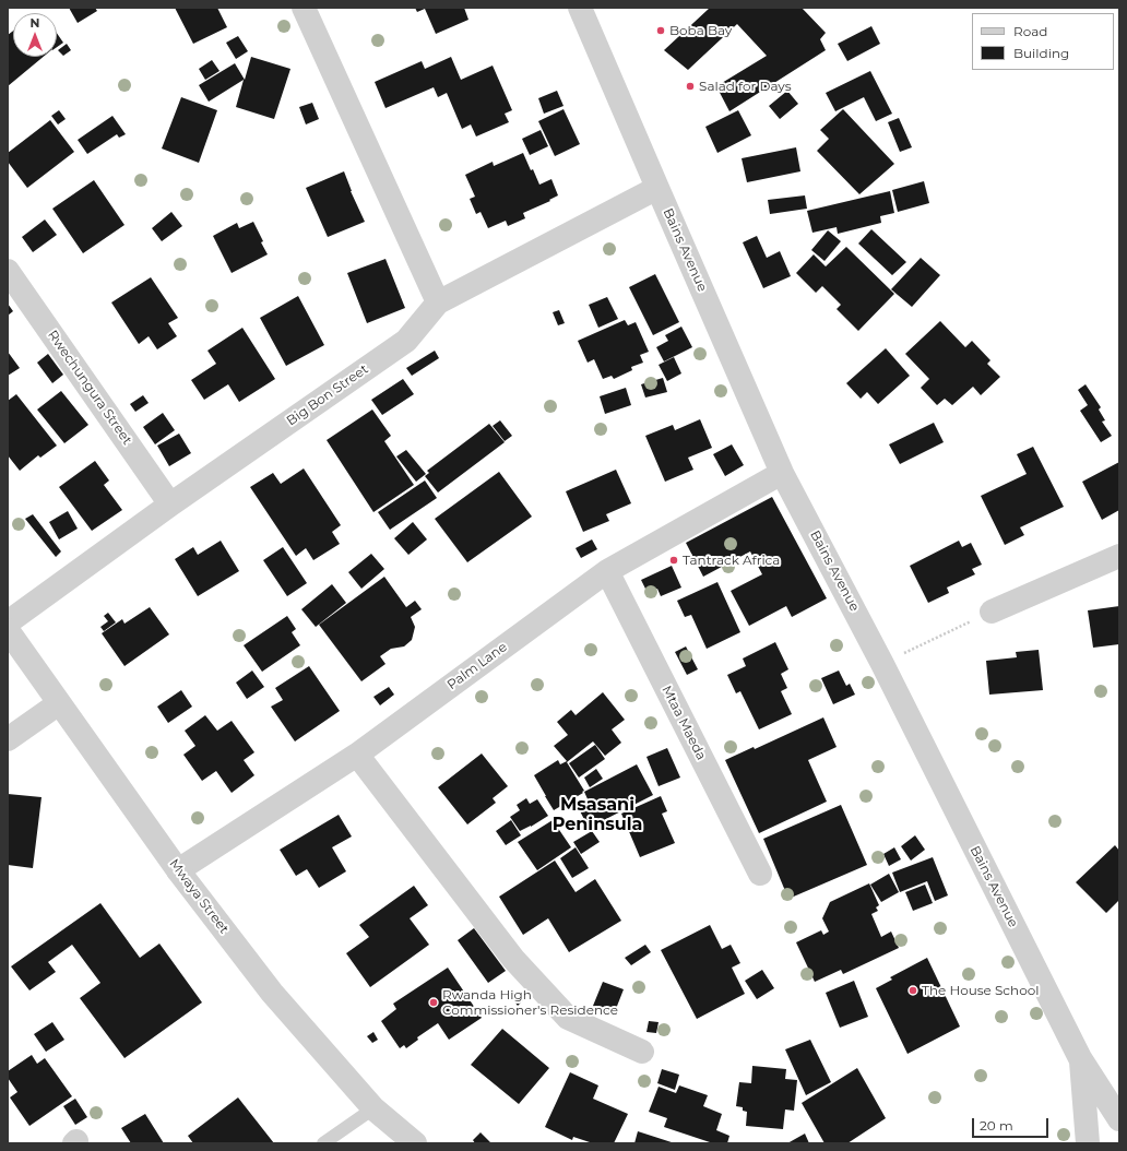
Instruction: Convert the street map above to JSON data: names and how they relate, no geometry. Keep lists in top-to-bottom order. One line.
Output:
{"streets":{"street":["Bains Avenue","Rwechungura Street","Big Bon Street","Palm Lane","Mtaa Maeda","Mwaya Street"]},"crossings":[["Bains Avenue","Big Bon Street"],["Bains Avenue","Palm Lane"],["Rwechungura Street","Big Bon Street"],["Palm Lane","Mtaa Maeda"],["Palm Lane","Mwaya Street"]],"districts":["Msasani Peninsula"],"places":["Boba Bay","Salad for Days","Tantrack Africa","The House School","Rwanda High Commissioner's Residence"],"legend":["Road","Building"],"scale_bar":"20 m","north":"top"}
